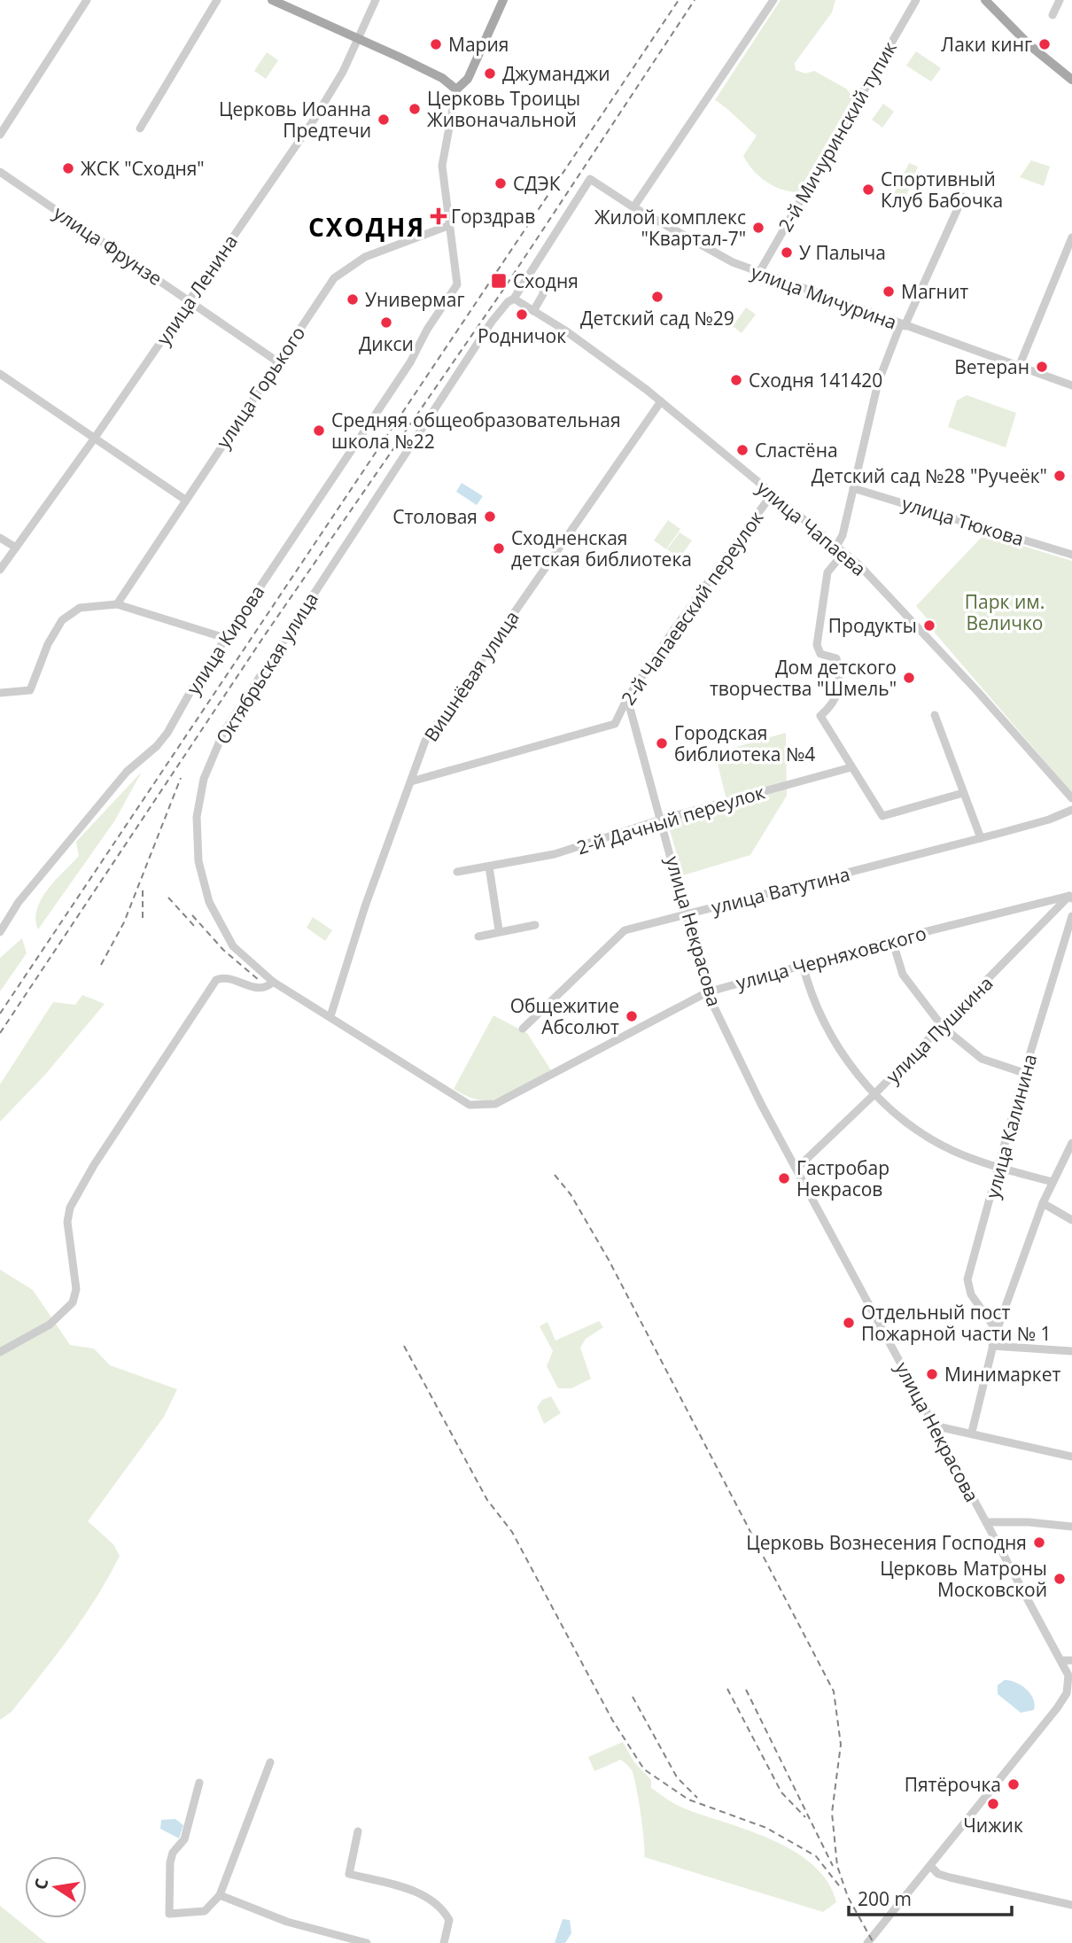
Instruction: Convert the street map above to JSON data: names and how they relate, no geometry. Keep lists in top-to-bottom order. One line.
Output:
{"streets":{"street":["2-й Мичуринский тупик","улица Фрунзе","улица Ленина","улица Мичурина","улица Горького","улица Тюкова","улица Чапаева","2-й Чапаевский переулок","улица Кирова","Октябрьская улица","Вишнёвая улица","2-й Дачный переулок","улица Ватутина","улица Некрасова","улица Черняховского","улица Пушкина","улица Калинина"]},"crossings":[["2-й Мичуринский тупик","улица Мичурина"],["улица Фрунзе","улица Ленина"],["улица Фрунзе","улица Горького"],["улица Мичурина","Октябрьская улица"],["улица Горького","улица Кирова"],["улица Чапаева","2-й Чапаевский переулок"],["улица Чапаева","Октябрьская улица"],["улица Чапаева","Вишнёвая улица"],["2-й Чапаевский переулок","Вишнёвая улица"],["2-й Чапаевский переулок","улица Некрасова"],["Октябрьская улица","Вишнёвая улица"],["Октябрьская улица","улица Черняховского"],["2-й Дачный переулок","улица Некрасова"],["улица Ватутина","улица Некрасова"],["улица Некрасова","улица Черняховского"],["улица Некрасова","улица Пушкина"],["улица Черняховского","улица Пушкина"]],"districts":["СХОДНЯ"],"parks":["Парк им. Величко"],"places":{"other":["Мария","Лаки кинг","Джуманджи","Церковь Троицы Живоначальной","Церковь Иоанна Предтечи","ЖСК \"Сходня\"","СДЭК","Спортивный Клуб Бабочка","Жилой комплекс \"Квартал-7\"","У Палыча","Магнит","Детский сад №29","Универмаг","Родничок","Дикси","Ветеран","Сходня 141420","Средняя общеобразовательная школа №22","Сластёна","Детский сад №28 \"Ручеёк\"","Столовая","Сходненская детская библиотека","Продукты","Дом детского творчества \"Шмель\"","Городская библиотека №4","Общежитие Абсолют","Гастробар Некрасов","Отдельный пост Пожарной части № 1","Минимаркет","Церковь Вознесения Господня","Церковь Матроны Московской","Пятёрочка","Чижик"],"health":["Горздрав"],"transit":["Сходня"]},"scale_bar":"200 m","north":"left"}
